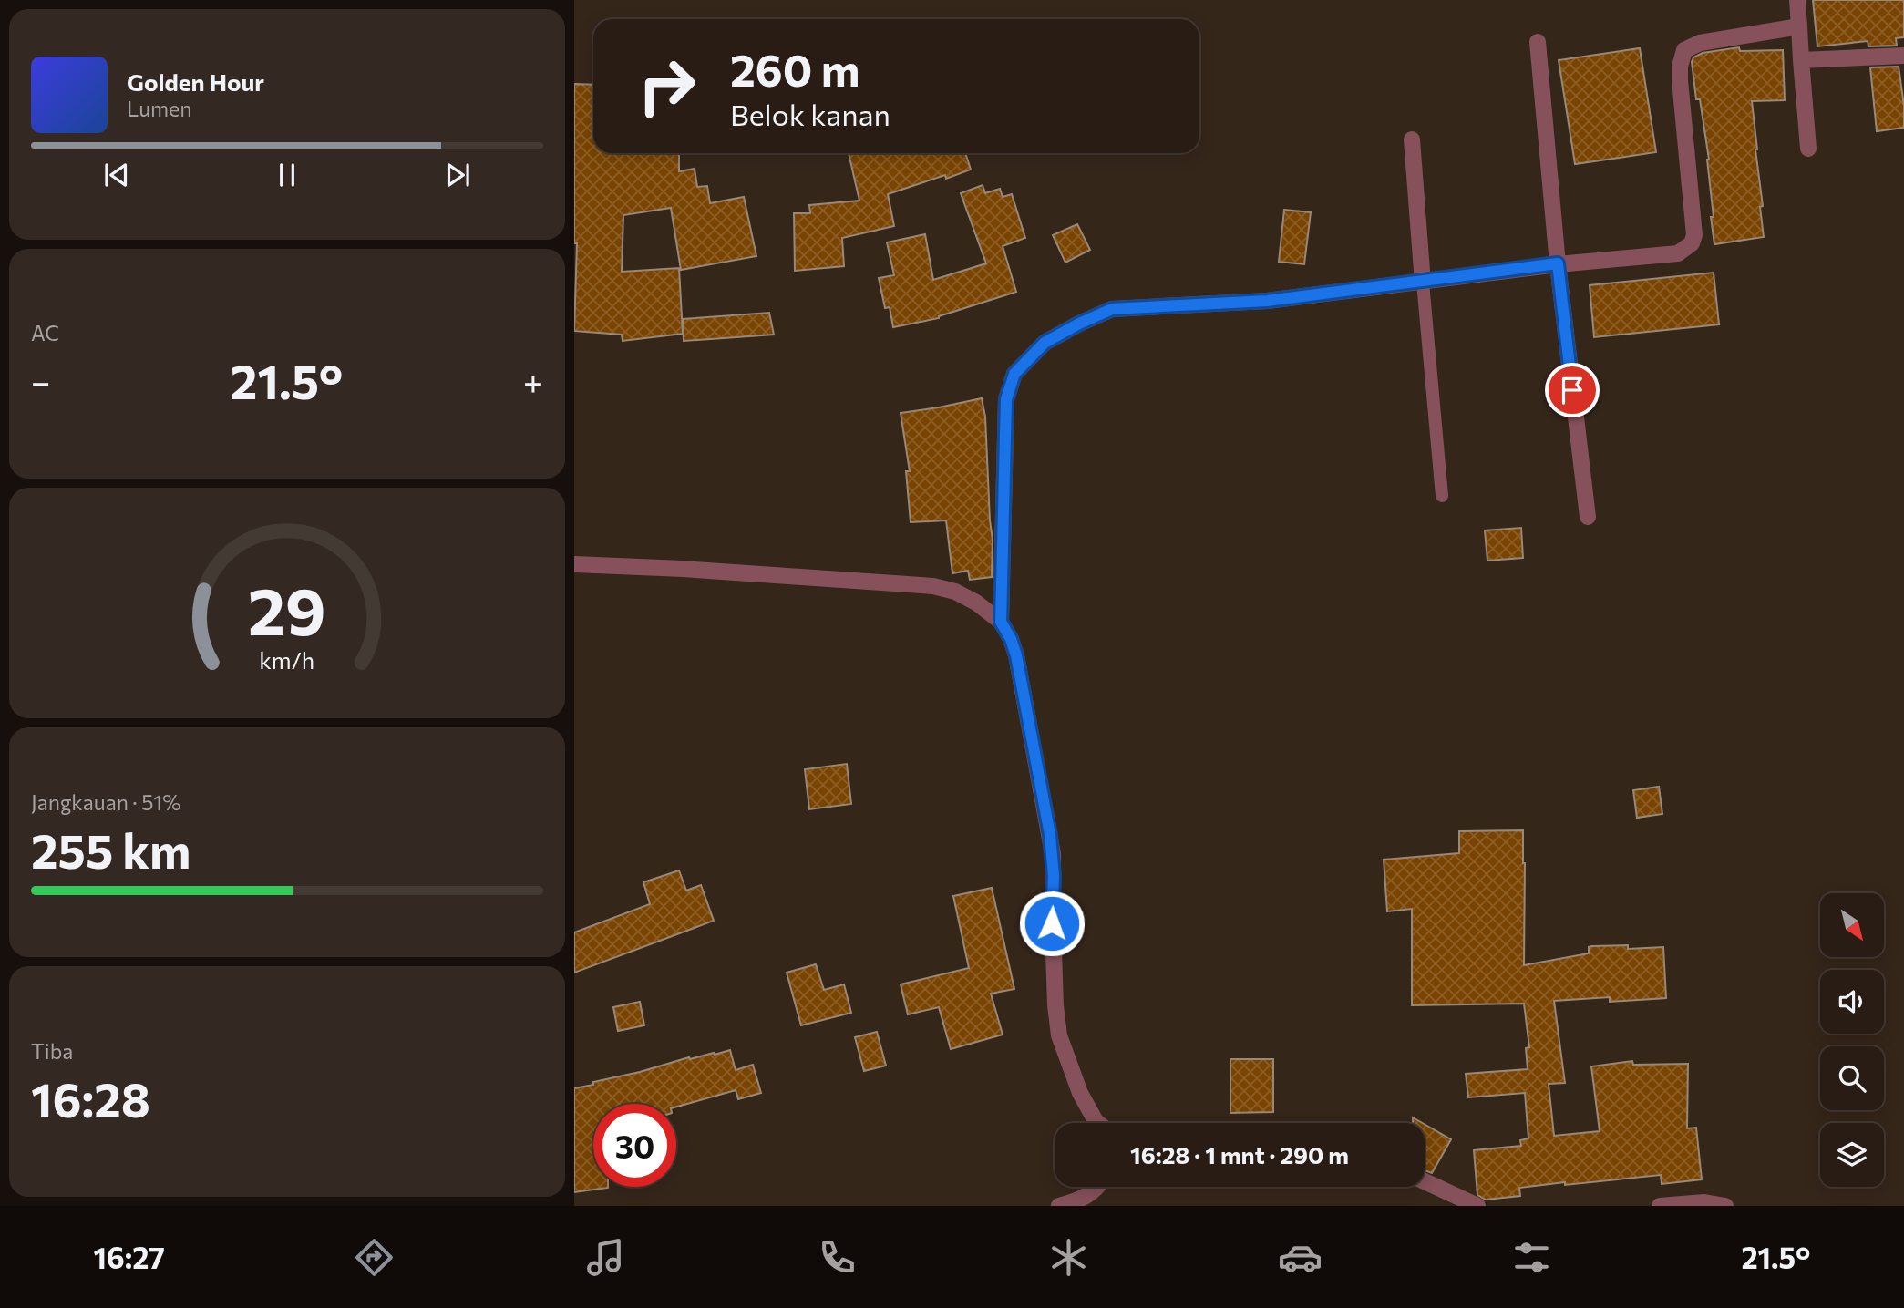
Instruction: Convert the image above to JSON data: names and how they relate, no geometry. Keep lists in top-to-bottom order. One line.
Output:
{"north":"bottom right","page":{"turn":["260 m","Belok kanan"],"song":["Golden Hour","Lumen"],"tile":["AC",["Jangkauan · 51%","255 km"],["Tiba","16:28"]],"heat":["−","21.5°","+"],"limit":"30","trip":"16:28 · 1 mnt · 290 m","tabs":["16:27","21.5°"],"gauge":["29","km/h"]}}
